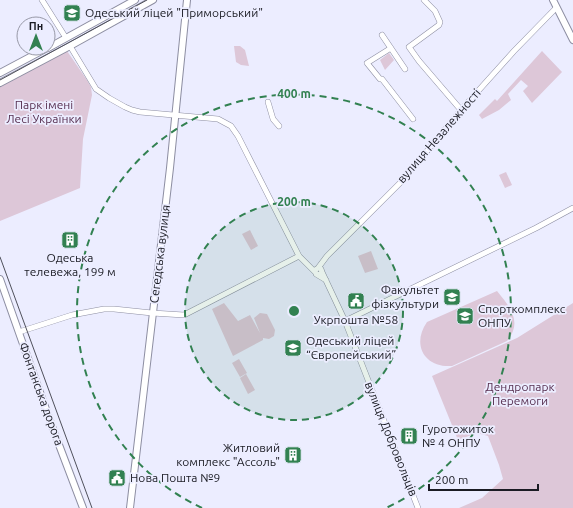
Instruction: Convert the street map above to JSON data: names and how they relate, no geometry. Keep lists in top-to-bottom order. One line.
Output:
{"streets":{"main road":["Сегедська вулиця","Фонтанська дорога"],"street":["вулиця Незалежності","вулиця Добровольців"]},"crossings":[["вулиця Незалежності","вулиця Добровольців"],["Сегедська вулиця","вулиця Добровольців"]],"parks":["Парк імені Лесі Українки","Дендропарк Перемоги"],"places":{"school or university":["Одеський ліцей \"Приморський\"","Факультет фізкультури","Спорткомплекс ОНПУ","Одеський ліцей “Європейський”"],"building":["Одеська телевежа, 199 м","Гуротожиток № 4 ОНПУ","Житловий комплекс \"Ассоль\""],"public building":["Укрпошта №58","Нова Пошта №9"]},"scale_bar":"200 m","north":"top","rings":["400 m","200 m"]}
